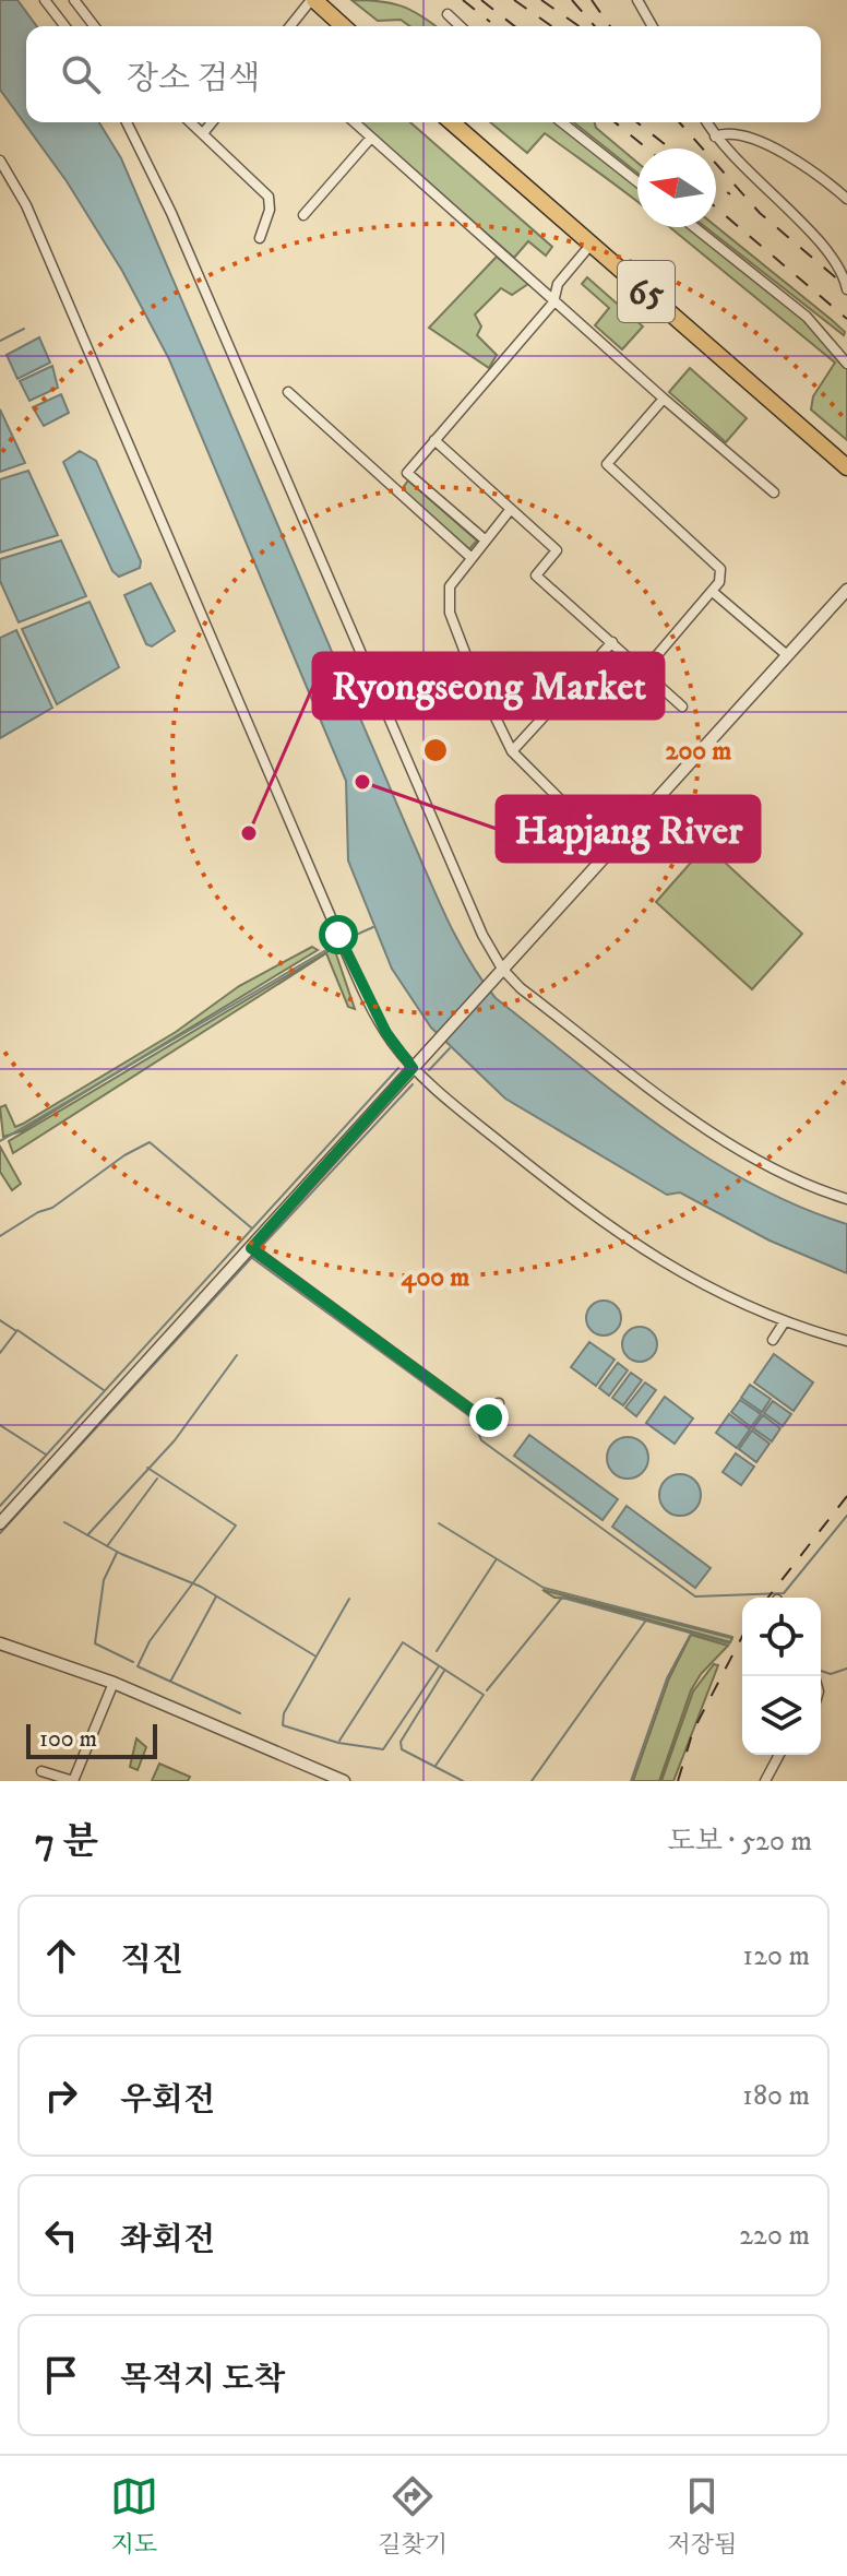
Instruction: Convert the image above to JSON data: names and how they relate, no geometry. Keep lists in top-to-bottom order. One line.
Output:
{"streets":{"main road":["65"]},"places":["Hapjang River","Ryongseong Market"],"scale_bar":"100 m","north":"left","page":{"search":"장소 검색","scale":"100 m","heading":["7 분","도보 · 520 m"],"list":[["직진","120 m"],["우회전","180 m"],["좌회전","220 m"],"목적지 도착"],"nav":["지도","길찾기","저장됨"]},"rings":["200 m","400 m"]}
